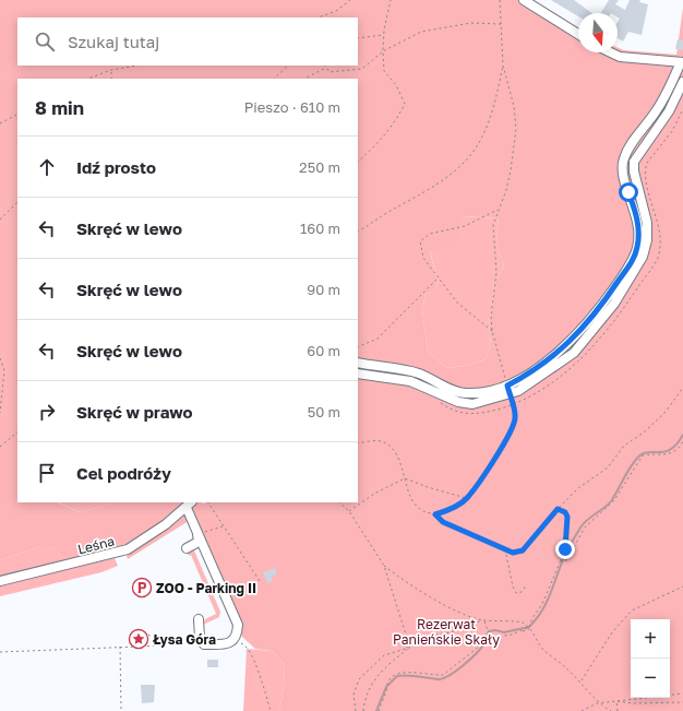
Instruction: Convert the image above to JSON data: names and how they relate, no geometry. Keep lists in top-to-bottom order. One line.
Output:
{"streets":{"street":["Leśna"]},"parks":["Rezerwat Panieńskie Skały"],"places":{"parking":["ZOO - Parking II"],"place":["Łysa Góra"]},"north":"bottom","page":{"search":"Szukaj tutaj","heading":["8 min","Pieszo · 610 m"],"list":[["Idź prosto","250 m"],["Skręć w lewo","160 m"],["Skręć w lewo","90 m"],["Skręć w lewo","60 m"],["Skręć w prawo","50 m"],"Cel podróży"],"map_buttons":["+","−"]}}
